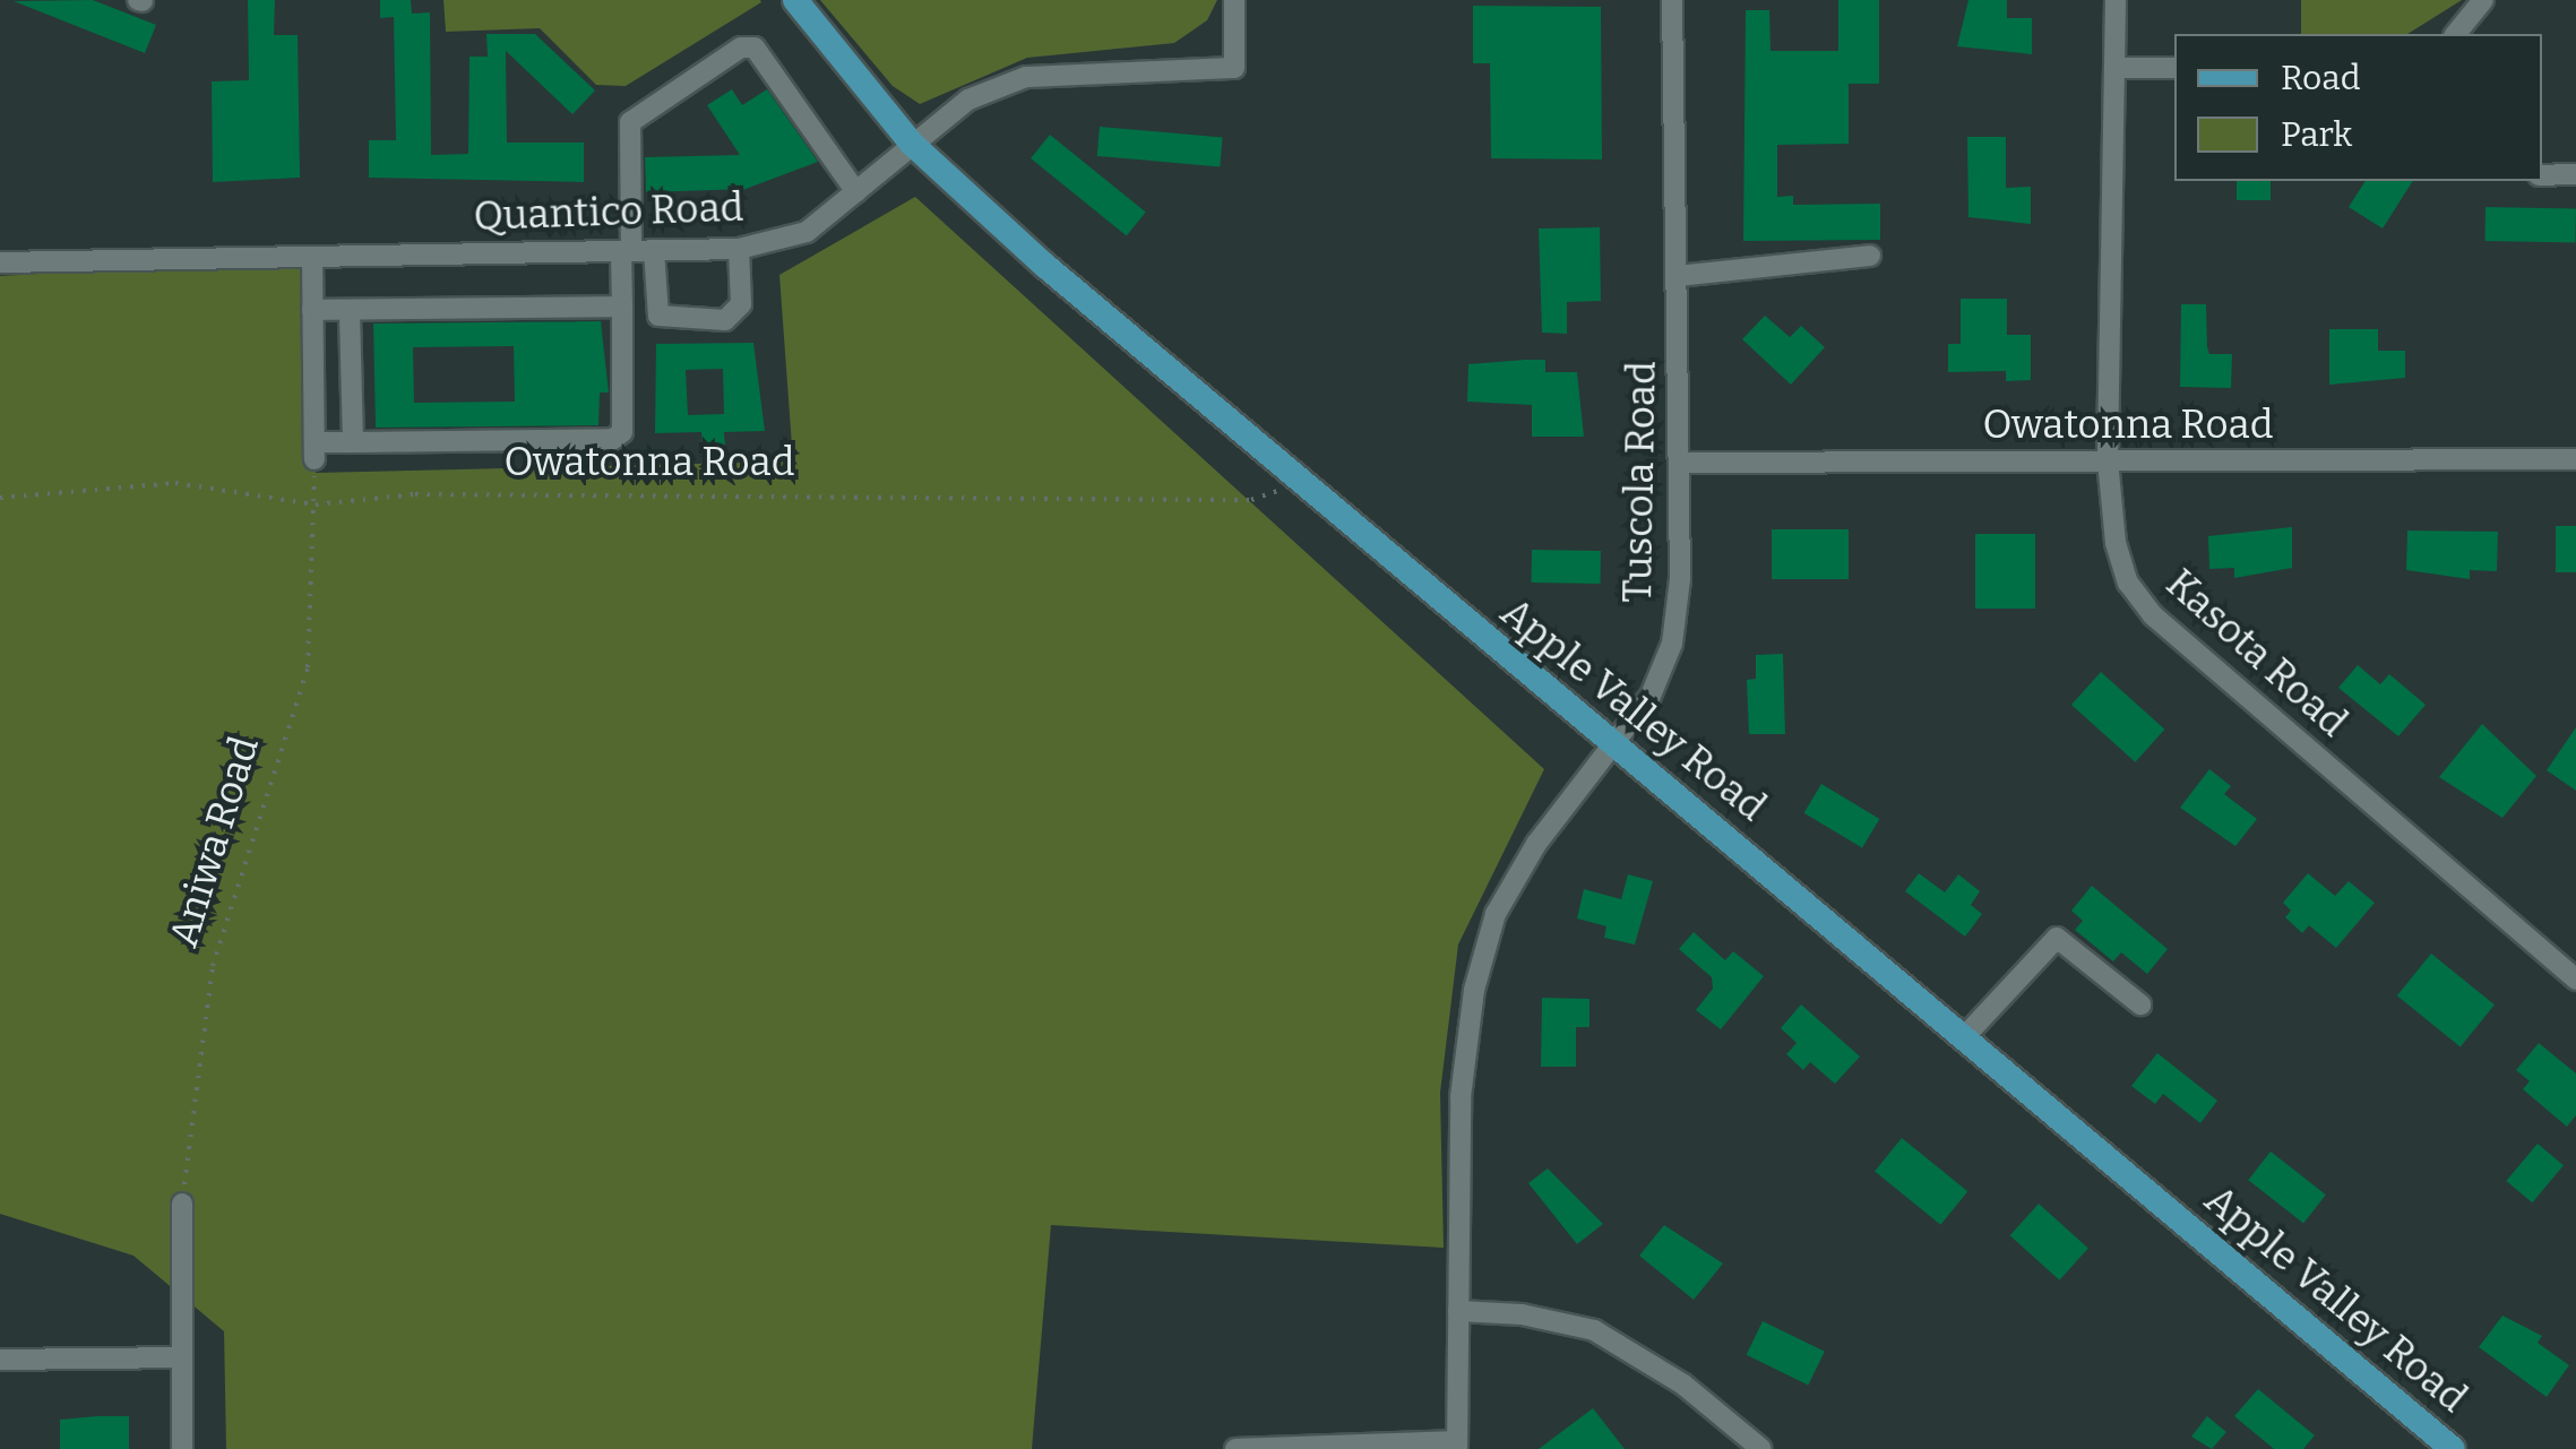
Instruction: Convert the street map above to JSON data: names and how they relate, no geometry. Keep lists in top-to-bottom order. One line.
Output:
{"streets":{"main road":["Apple Valley Road"],"street":["Quantico Road","Owatonna Road","Tuscola Road","Kasota Road"],"path":["Aniwa Road"]},"crossings":[["Quantico Road","Apple Valley Road"],["Owatonna Road","Tuscola Road"],["Owatonna Road","Kasota Road"],["Owatonna Road","Apple Valley Road"],["Owatonna Road","Aniwa Road"],["Tuscola Road","Apple Valley Road"]],"legend":["Road","Park"]}
